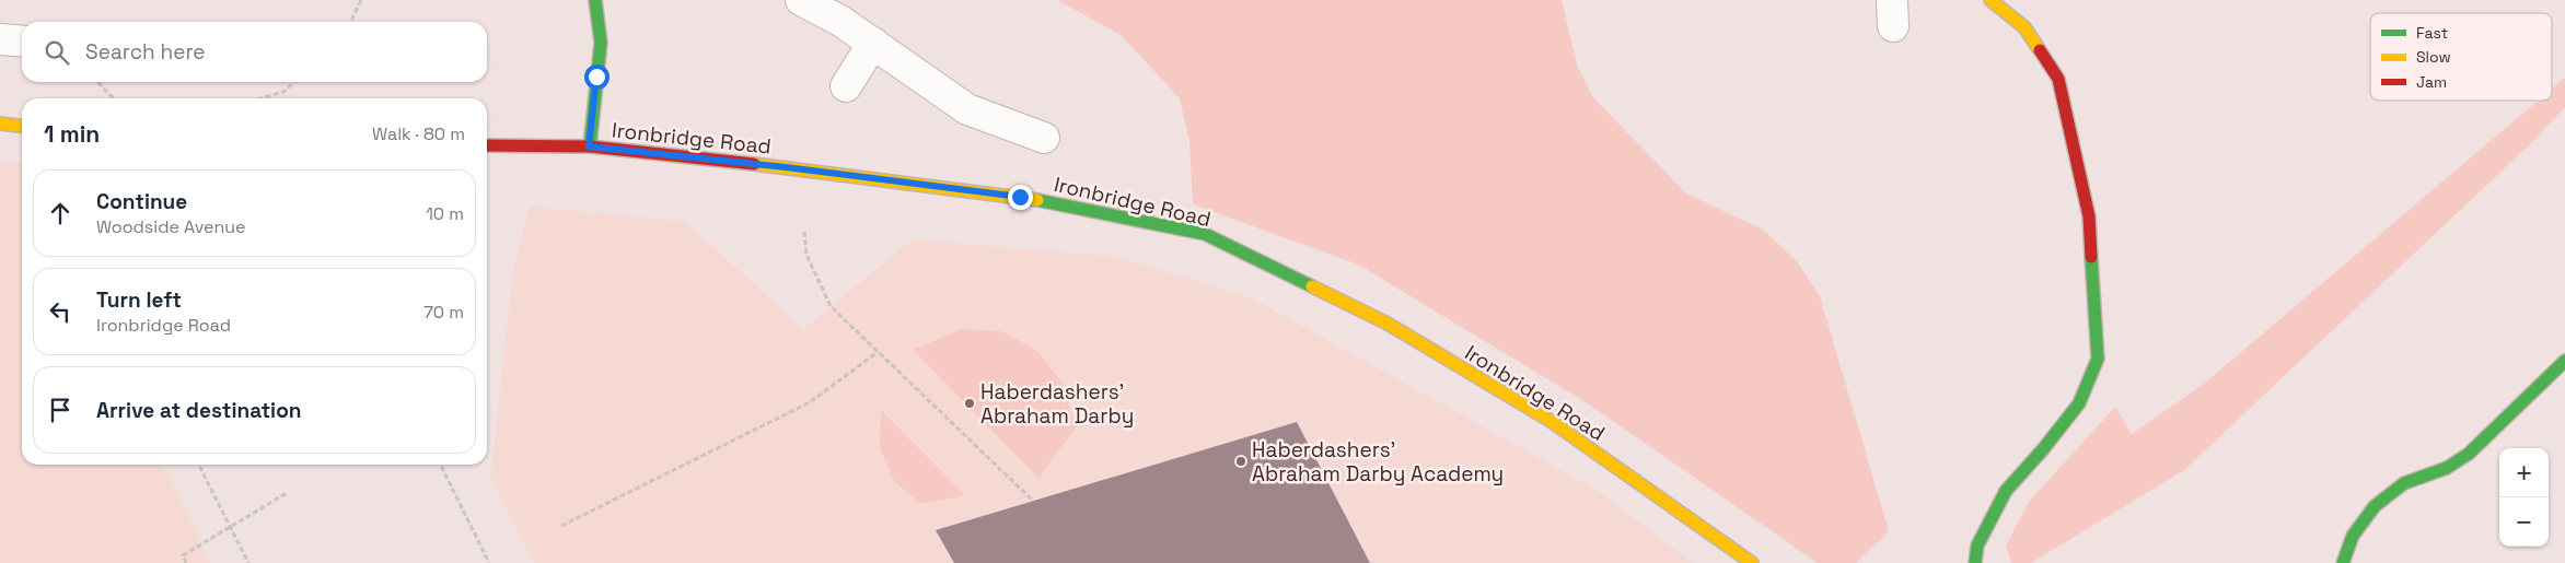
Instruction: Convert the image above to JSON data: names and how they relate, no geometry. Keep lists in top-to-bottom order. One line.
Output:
{"streets":{"main road":["Ironbridge Road"]},"places":["Haberdashers' Abraham Darby","Haberdashers' Abraham Darby Academy"],"legend":["Fast","Slow","Jam"],"page":{"search":"Search here","heading":["1 min","Walk · 80 m"],"list":[["Continue","Woodside Avenue","10 m"],["Turn left","Ironbridge Road","70 m"],"Arrive at destination"],"map_buttons":["+","−"]}}
